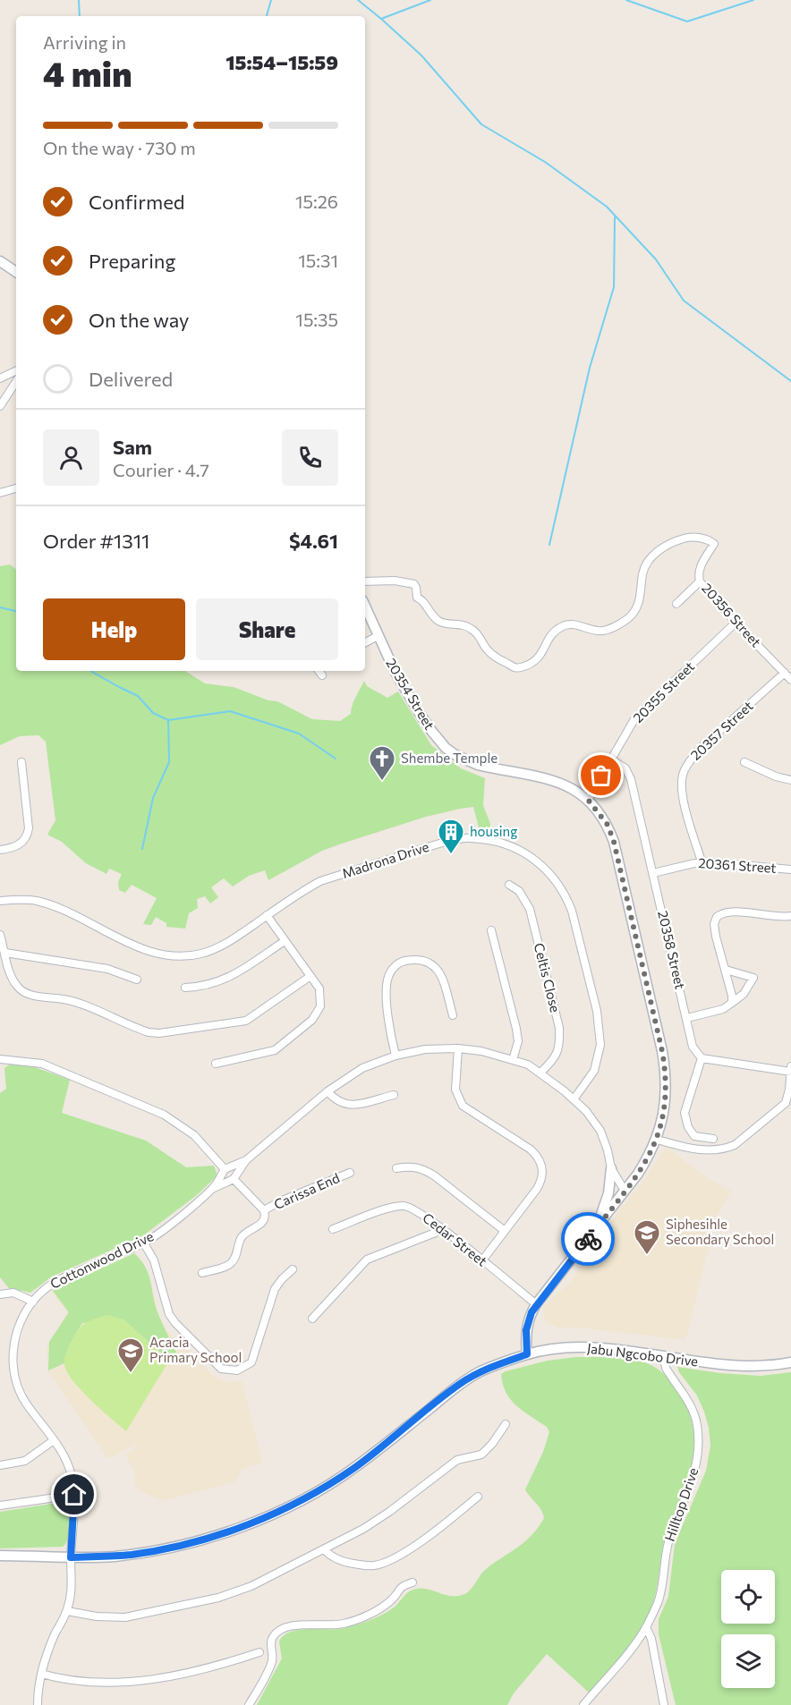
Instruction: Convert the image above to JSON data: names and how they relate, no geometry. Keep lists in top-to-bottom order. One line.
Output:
{"streets":{"street":["20356 Street","20355 Street","20354 Street","20357 Street","Madrona Drive","20361 Street","20358 Street","Celtis Close","Carissa End","Cedar Street","Cottonwood Drive","Jabu Ngcobo Drive","Hilltop Drive"]},"crossings":[["20356 Street","20355 Street"],["20356 Street","20357 Street"],["20355 Street","20354 Street"],["20355 Street","20358 Street"],["20354 Street","Cottonwood Drive"],["20357 Street","20361 Street"],["Madrona Drive","Cottonwood Drive"],["20361 Street","20358 Street"],["Celtis Close","Cottonwood Drive"],["Cottonwood Drive","Jabu Ngcobo Drive"],["Jabu Ngcobo Drive","Hilltop Drive"]],"places":{"church":["Shembe Temple"],"building":["housing"],"school or university":["Siphesihle Secondary School","Acacia Primary School"]},"page":{"heading":["4 min","Arriving in","15:54–15:59"],"panel":["Sam","Courier · 4.7","Order #1311","$4.61"],"bar":"On the way · 730 m","list":[["Confirmed","15:26"],["Preparing","15:31"],["On the way","15:35"],"Delivered"],"buttons":["Help","Share"]}}
